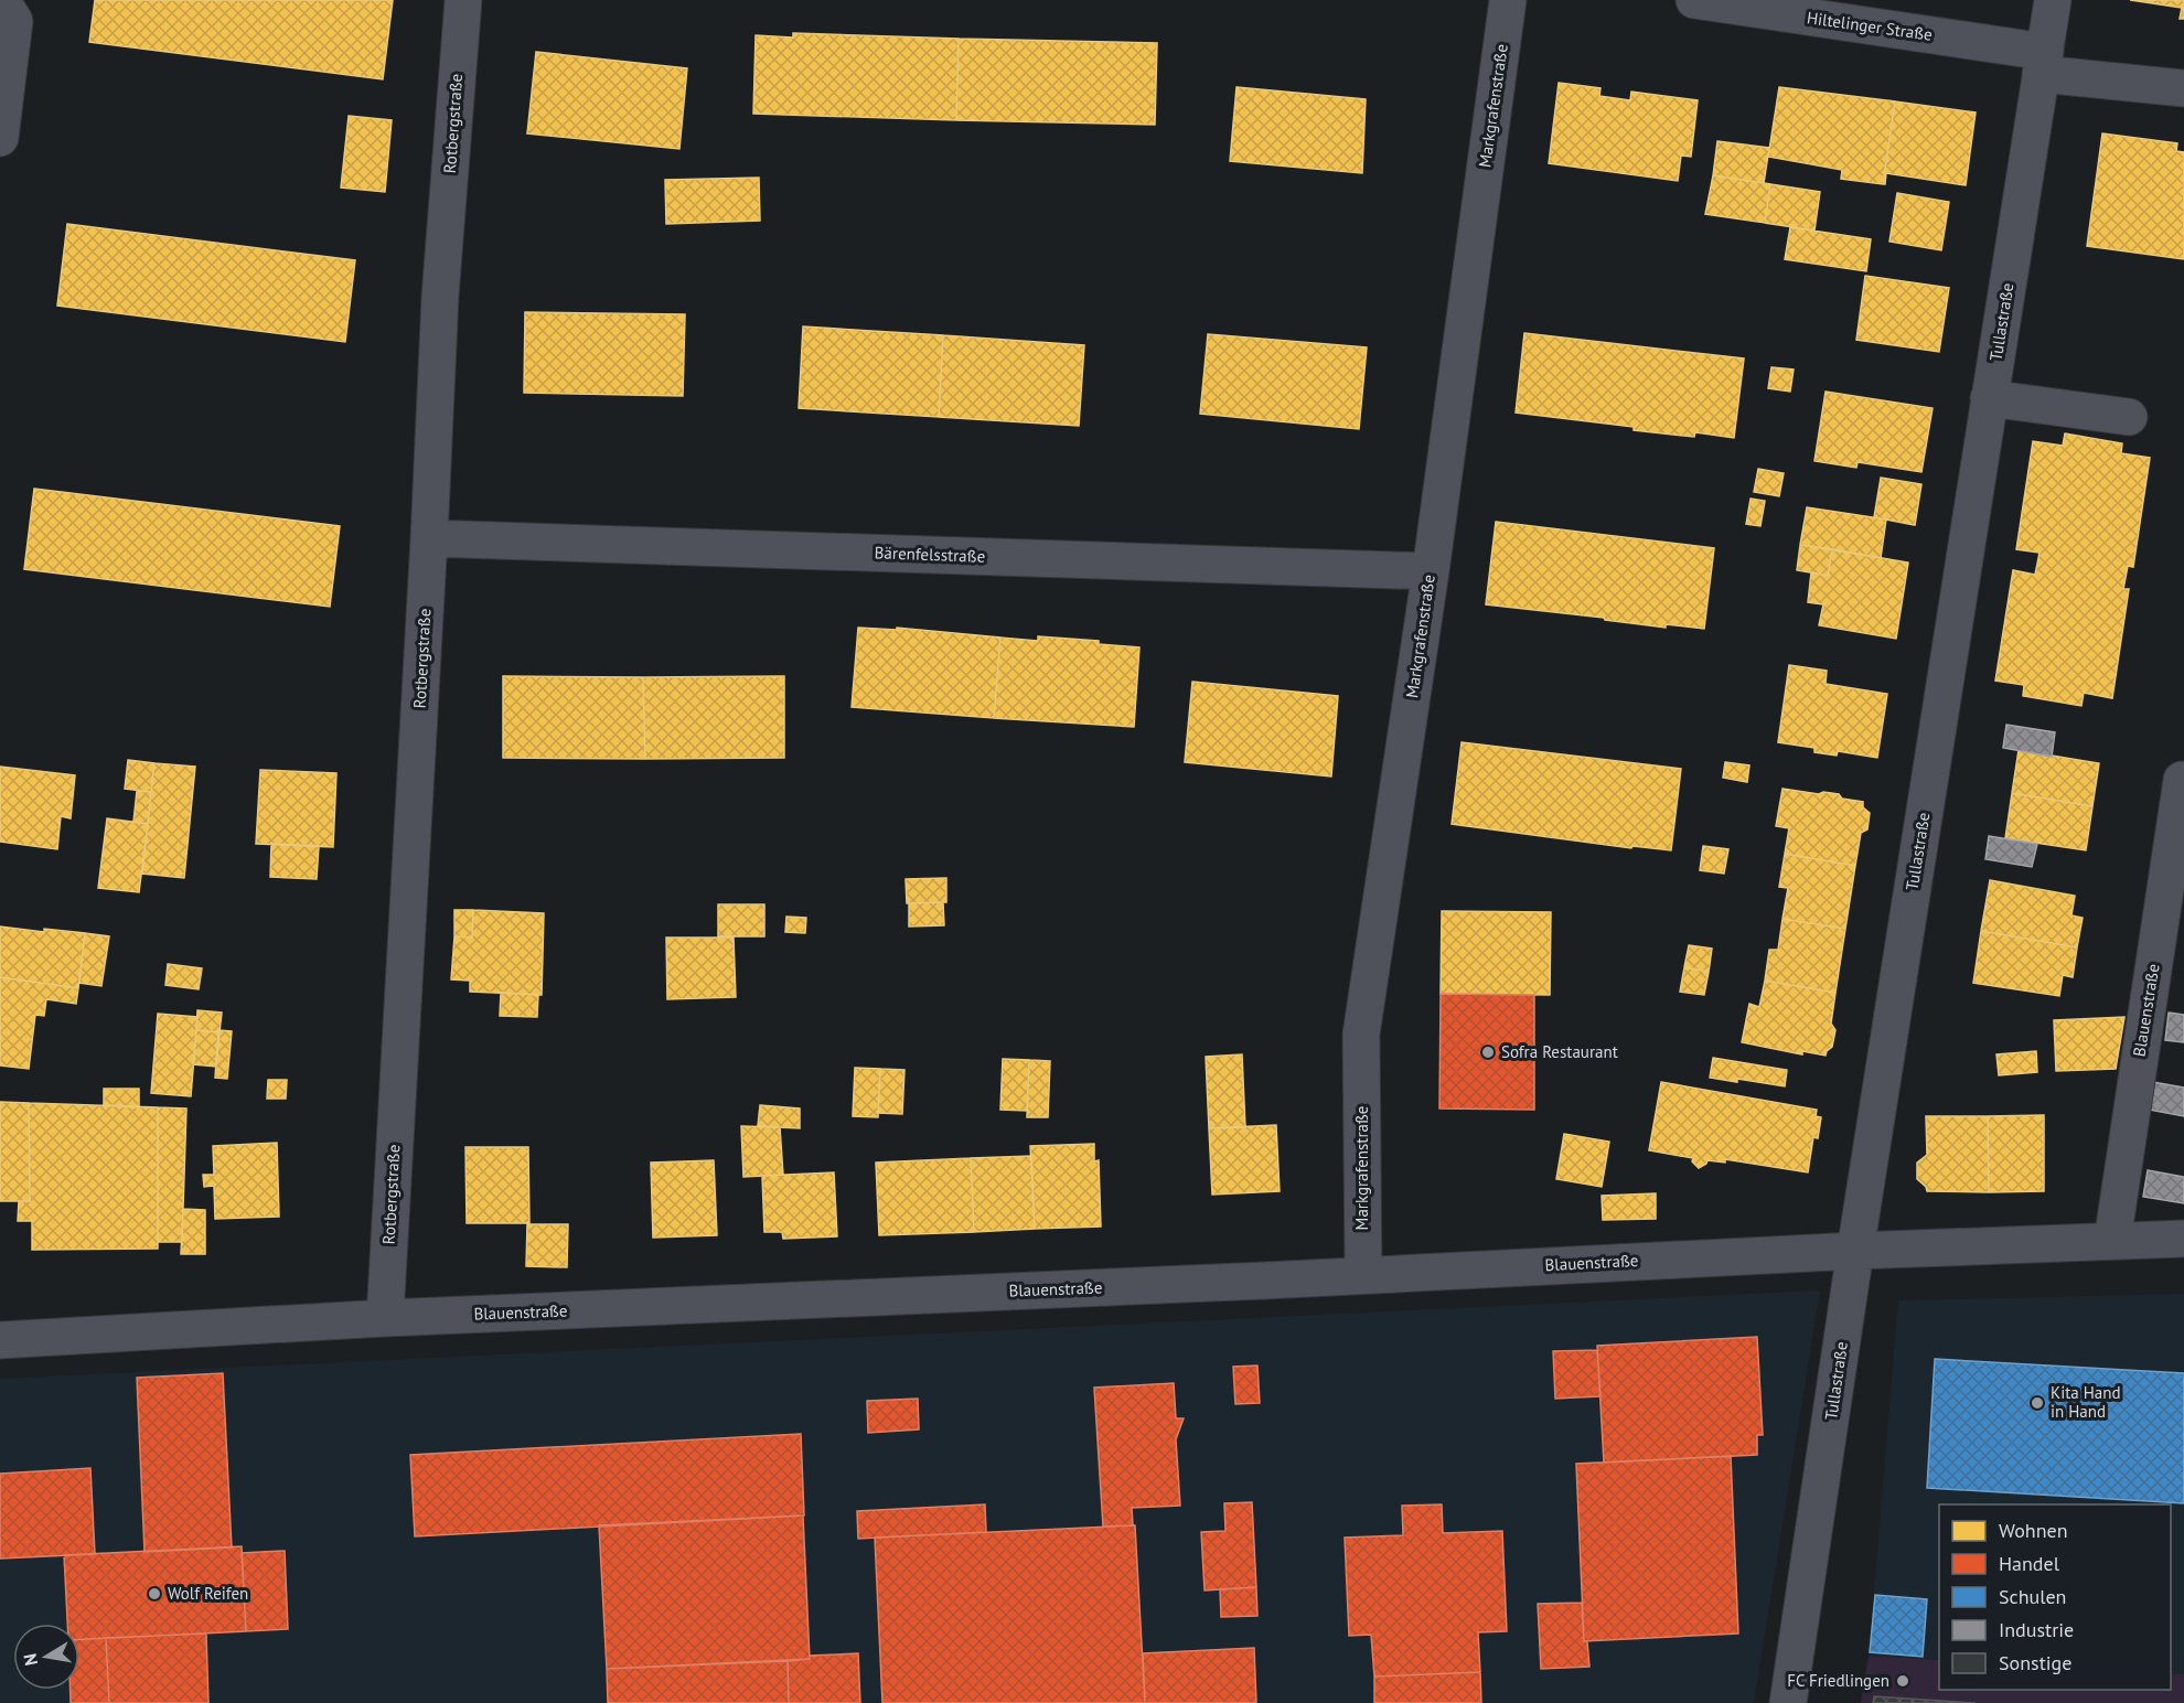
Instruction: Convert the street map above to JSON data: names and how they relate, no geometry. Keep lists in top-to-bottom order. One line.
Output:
{"streets":{"street":["Hiltelinger Straße","Markgrafenstraße","Rotbergstraße","Tullastraße","Bärenfelsstraße","Blauenstraße"]},"crossings":[["Hiltelinger Straße","Tullastraße"],["Markgrafenstraße","Bärenfelsstraße"],["Markgrafenstraße","Blauenstraße"],["Rotbergstraße","Bärenfelsstraße"],["Rotbergstraße","Blauenstraße"],["Tullastraße","Blauenstraße"]],"places":["Sofra Restaurant","Kita Hand in Hand","Wolf Reifen","FC Friedlingen"],"legend":["Wohnen","Handel","Schulen","Industrie","Sonstige"],"north":"left"}
